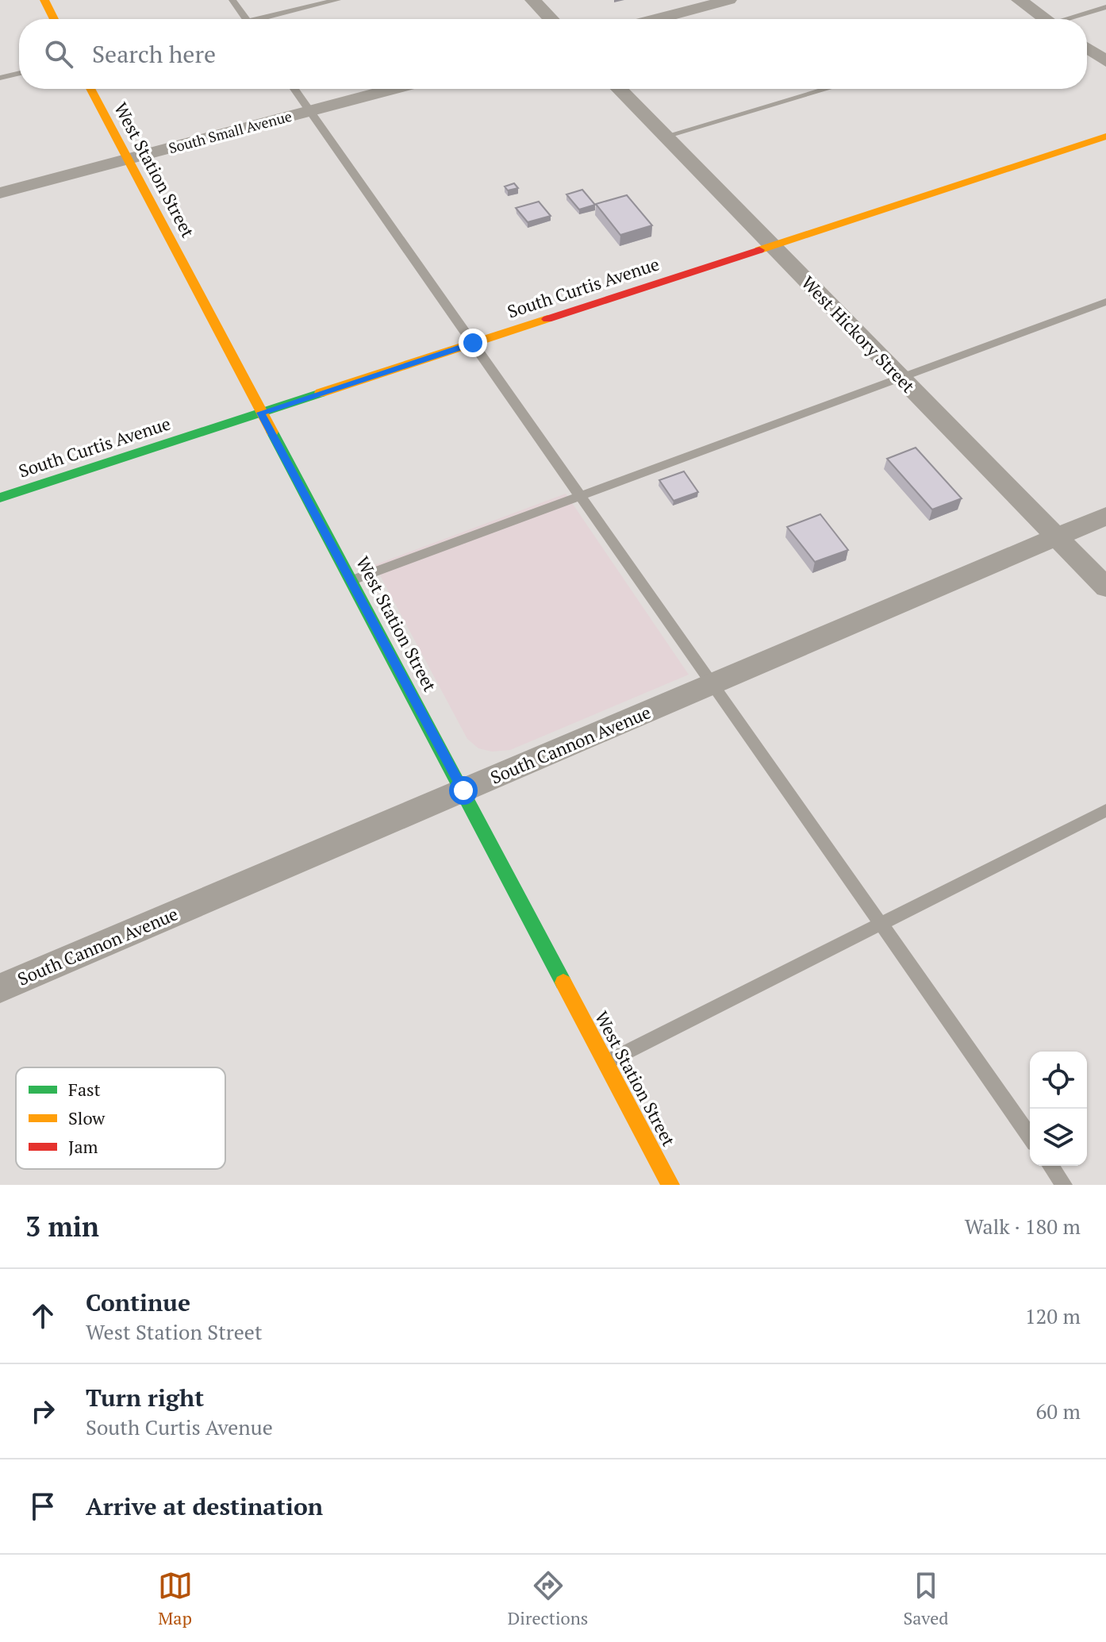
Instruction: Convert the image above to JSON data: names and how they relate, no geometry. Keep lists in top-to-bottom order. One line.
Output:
{"streets":{"main road":["West Station Street","South Curtis Avenue"],"street":["South Small Avenue","West Hickory Street","South Cannon Avenue"]},"crossings":[["South Small Avenue","West Station Street"],["West Station Street","South Curtis Avenue"],["West Station Street","South Cannon Avenue"],["South Curtis Avenue","West Hickory Street"],["West Hickory Street","South Cannon Avenue"]],"legend":["Fast","Slow","Jam"],"page":{"search":"Search here","heading":["3 min","Walk · 180 m"],"list":[["Continue","West Station Street","120 m"],["Turn right","South Curtis Avenue","60 m"],"Arrive at destination"],"nav":["Map","Directions","Saved"]}}
